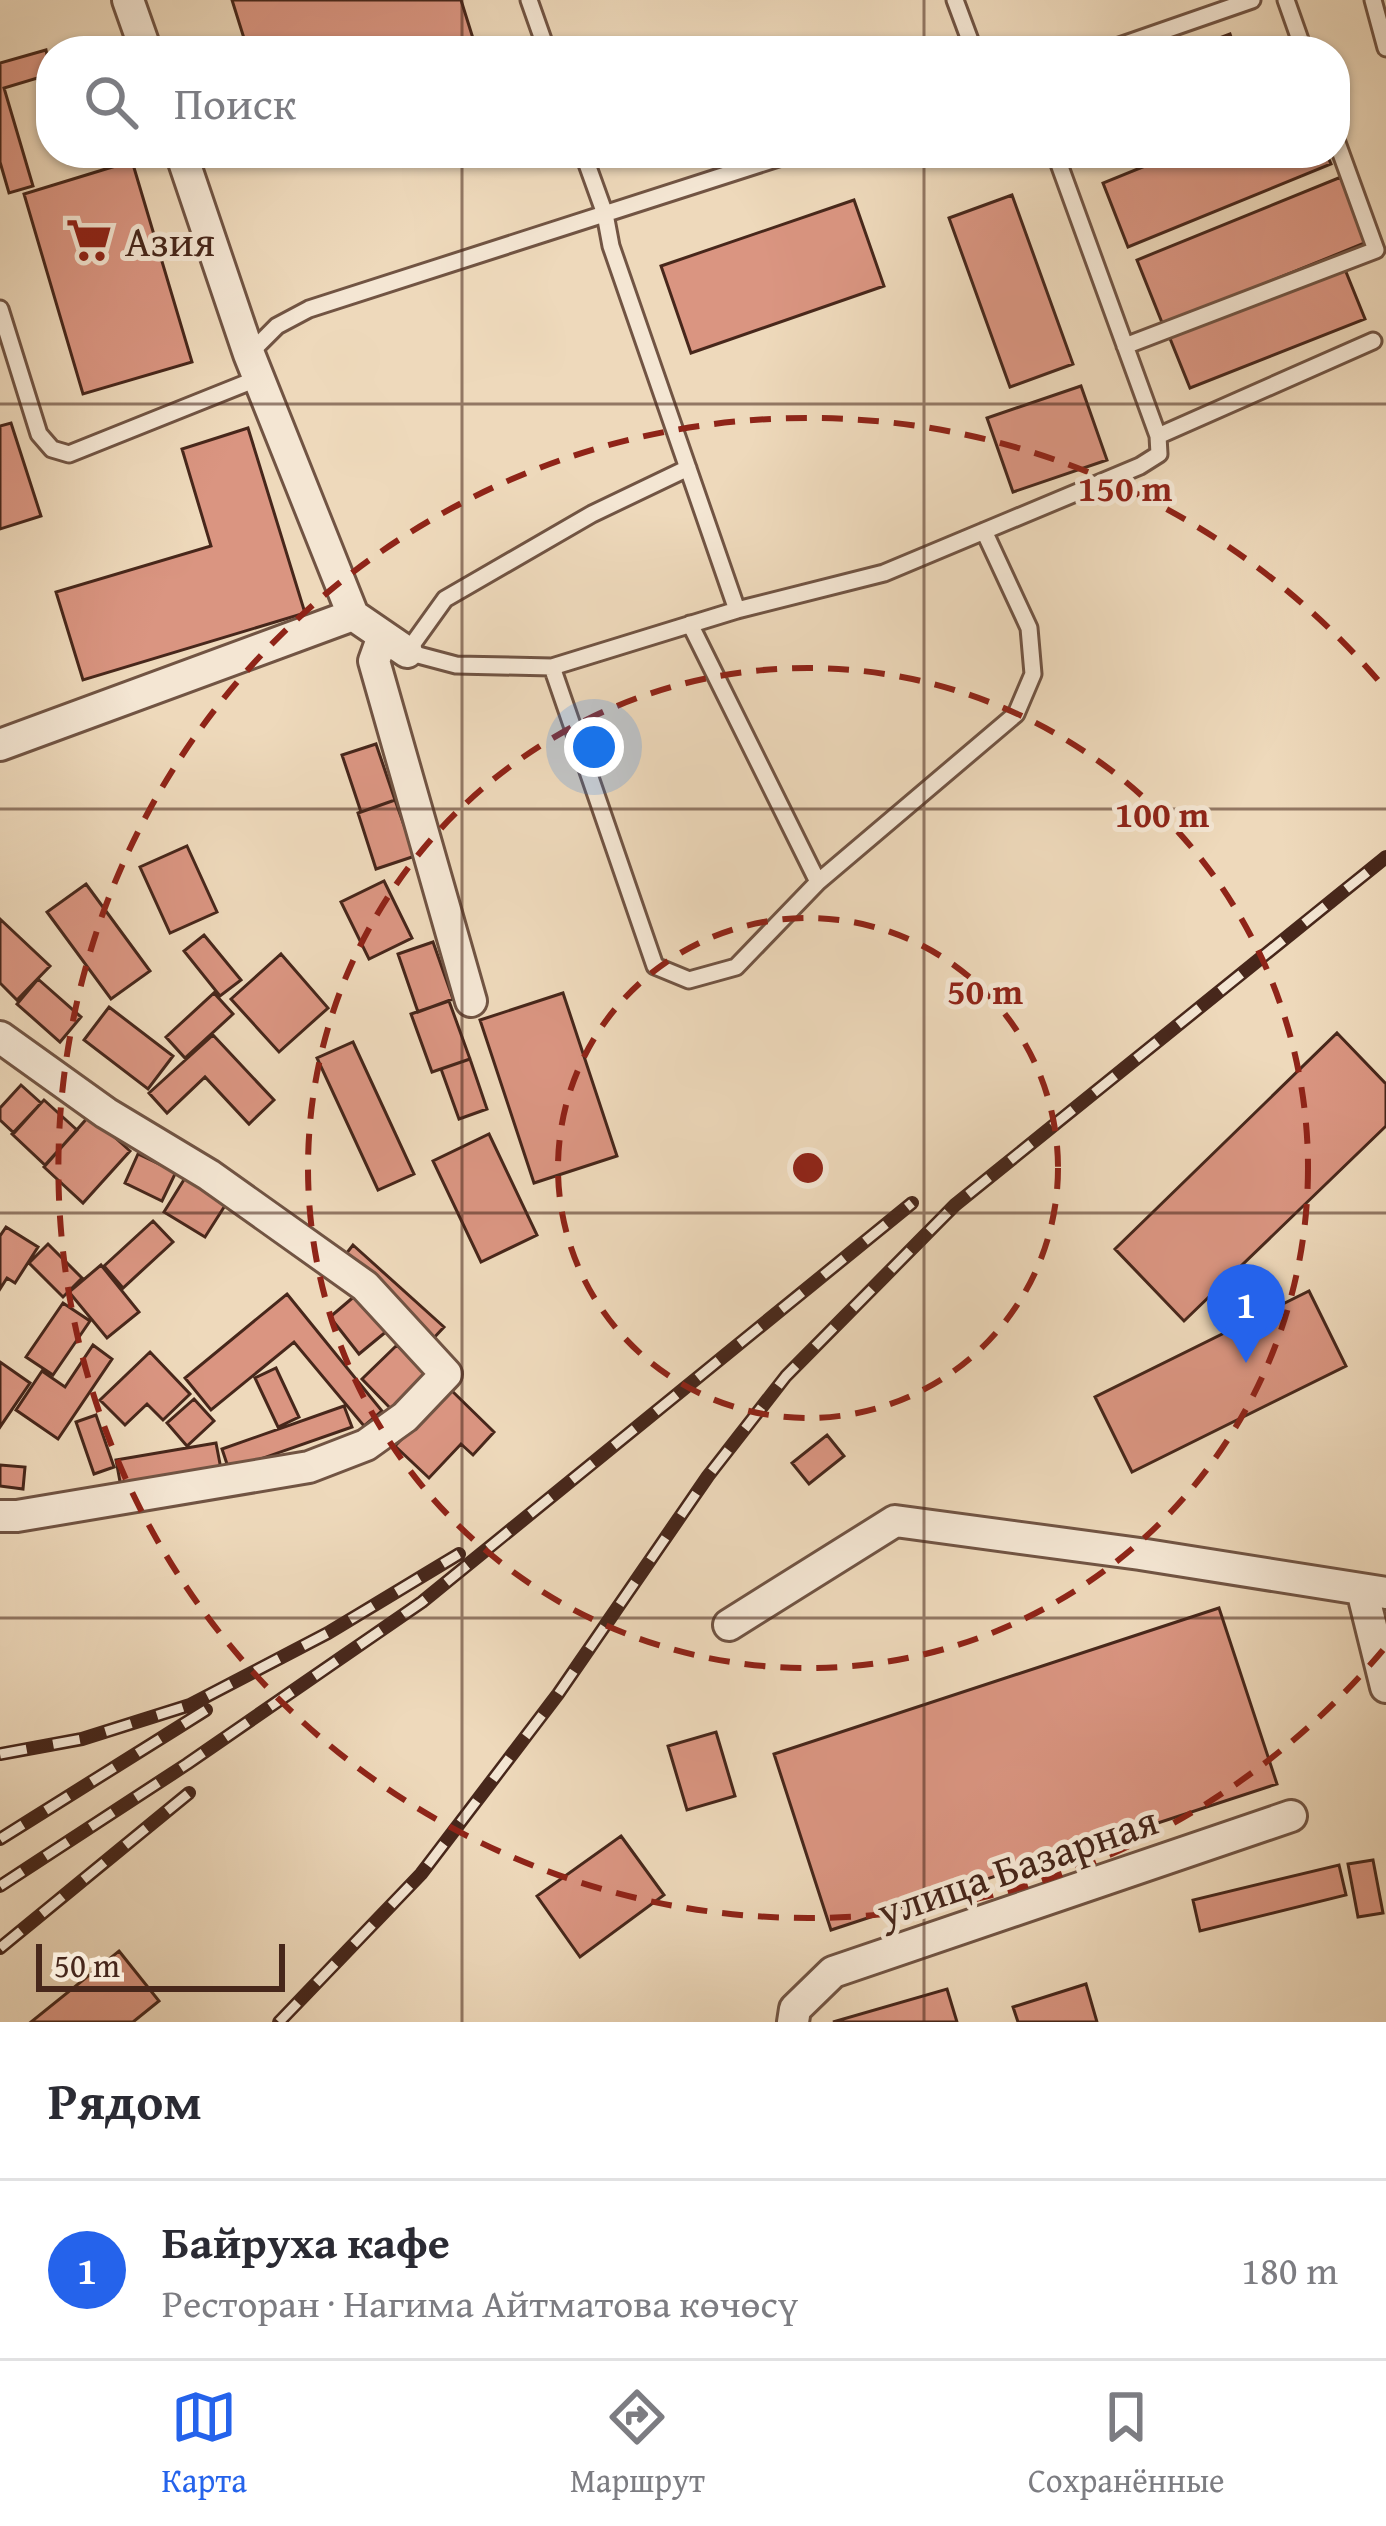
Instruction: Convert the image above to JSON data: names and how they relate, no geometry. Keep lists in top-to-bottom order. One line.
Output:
{"streets":{"street":["улица Базарная"]},"places":{"supermarket":["Азия"]},"scale_bar":"50 m","page":{"search":"Поиск","pins":"1","scale":"50 m","heading":"Рядом","list":[{"mark":"1","name":"Байруха кафе","note":"Ресторан · Нагима Айтматова көчөсү","value":"180 m"}],"nav":["Карта","Маршрут","Сохранённые"]},"rings":["150 m","100 m","50 m"]}
